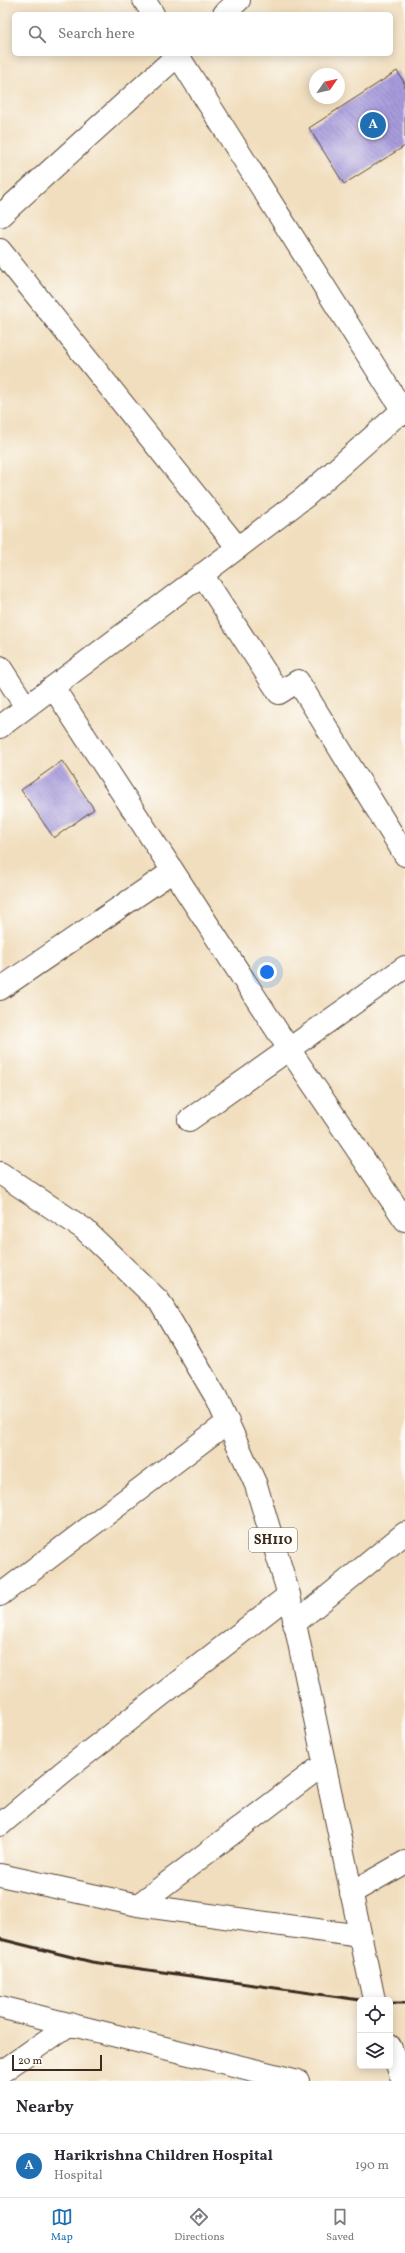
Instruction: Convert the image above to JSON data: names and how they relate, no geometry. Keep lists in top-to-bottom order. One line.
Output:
{"streets":{"street":["SH110"]},"scale_bar":"20 m","north":"top right","page":{"search":"Search here","pins":"A","scale":"20 m","heading":"Nearby","list":[{"mark":"A","name":"Harikrishna Children Hospital","note":"Hospital","value":"190 m"}],"nav":["Map","Directions","Saved"]}}
